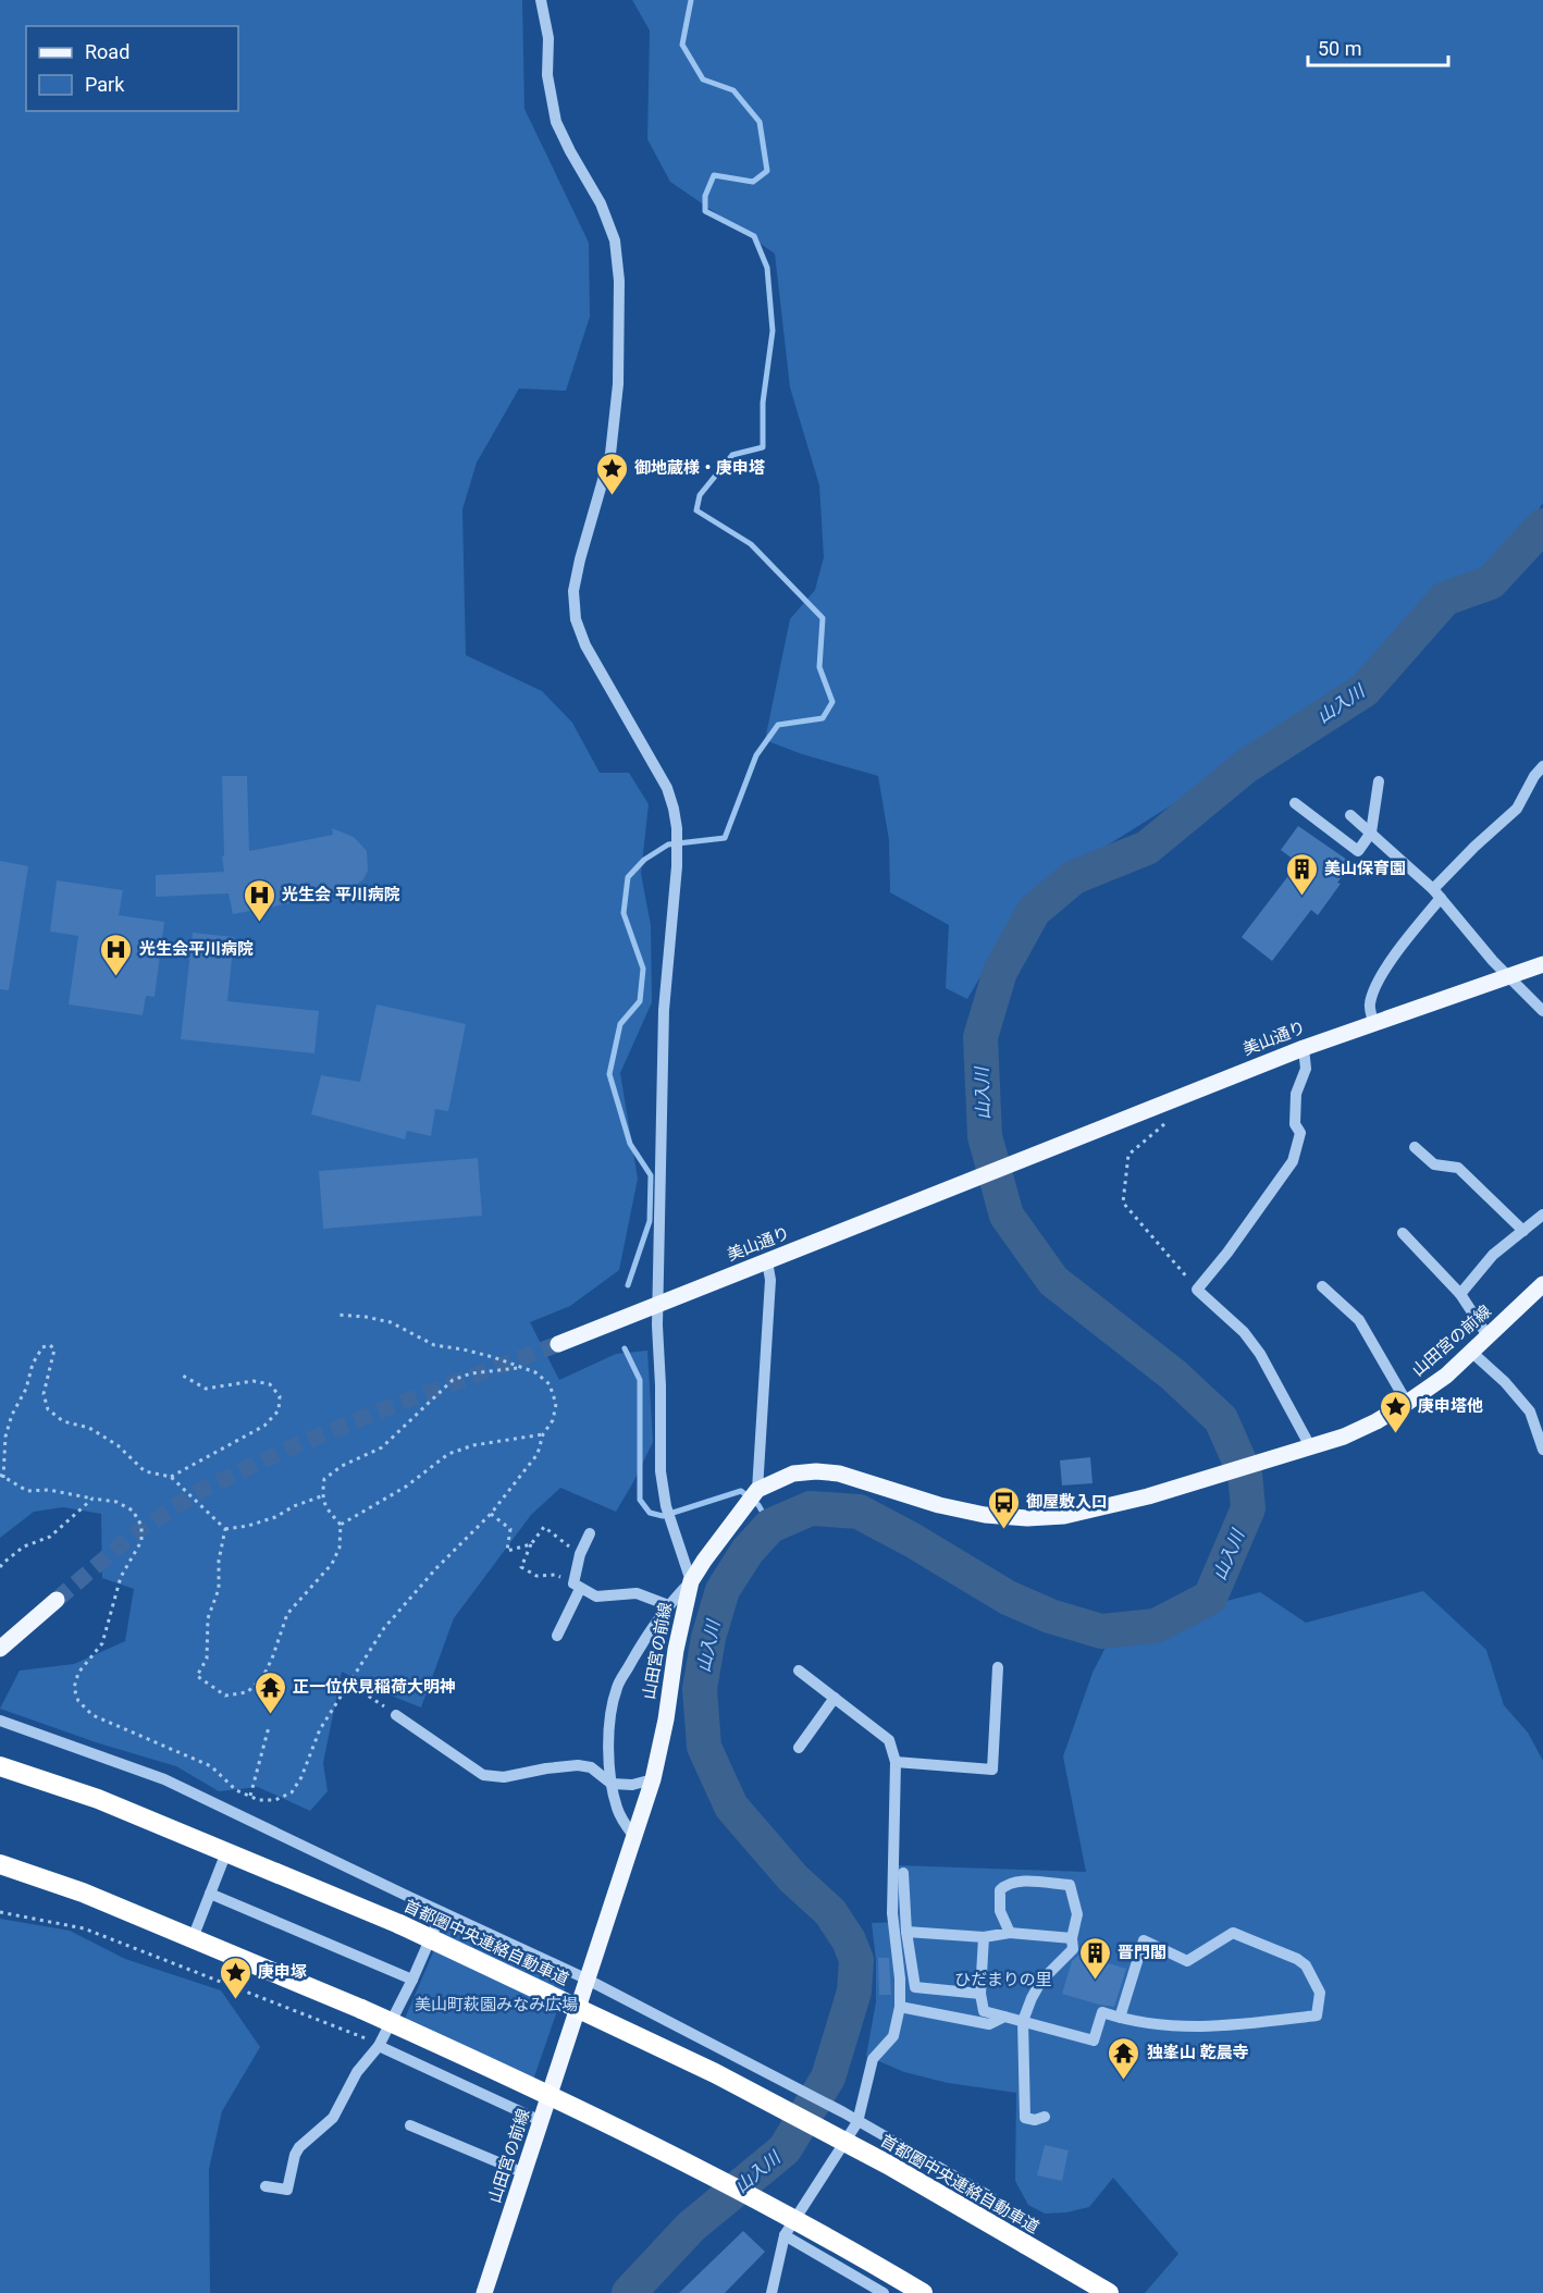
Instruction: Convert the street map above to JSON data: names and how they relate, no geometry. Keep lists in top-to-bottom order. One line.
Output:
{"streets":{"highway":["首都圏中央連絡自動車道"],"main road":["美山通り","山田宮の前線"]},"water":["山入川"],"parks":["ひだまりの里","美山町萩園みなみ広場"],"places":{"place":["御地蔵様・庚申塔","庚申塔他","庚申塚"],"building":["美山保育園","晋門閣"],"hospital":["光生会 平川病院","光生会平川病院"],"bus stop":["御屋敷入口"],"temple":["正一位伏見稲荷大明神","独峯山 乾晨寺"]},"legend":["Road","Park"],"scale_bar":"50 m"}
